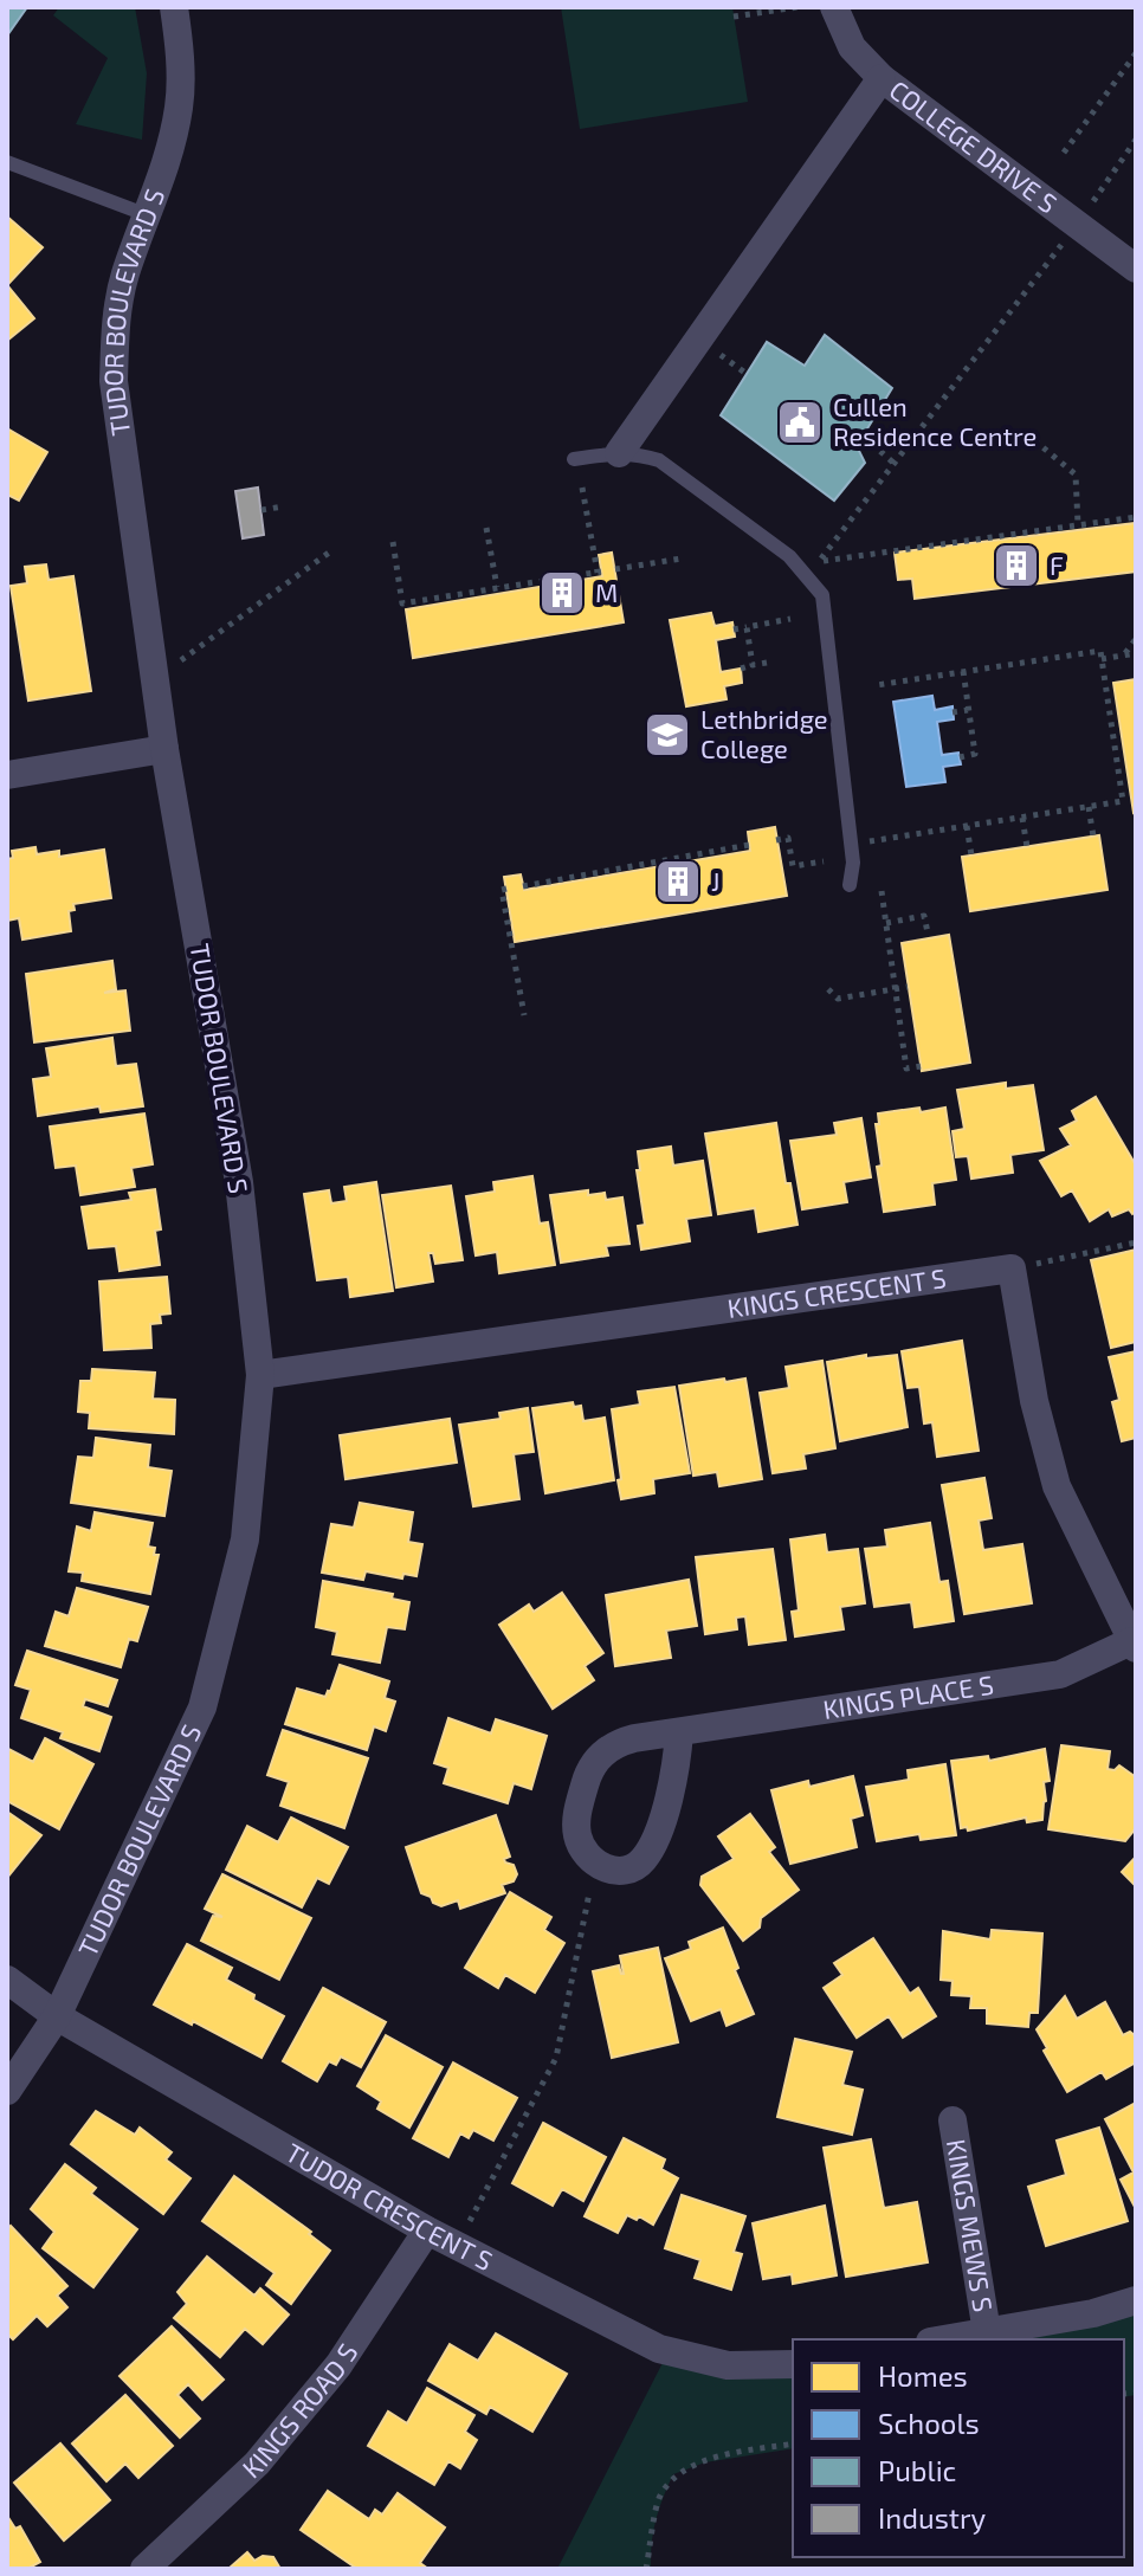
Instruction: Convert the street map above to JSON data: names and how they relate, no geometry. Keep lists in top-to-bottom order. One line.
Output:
{"streets":{"street":["COLLEGE DRIVE S","TUDOR BOULEVARD S","KINGS CRESCENT S","KINGS PLACE S","TUDOR CRESCENT S","KINGS MEWS S","KINGS ROAD S"]},"crossings":[["TUDOR BOULEVARD S","KINGS CRESCENT S"],["TUDOR BOULEVARD S","TUDOR CRESCENT S"],["TUDOR CRESCENT S","KINGS ROAD S"]],"places":{"public building":["Cullen Residence Centre"],"building":["F","M","J"],"school or university":["Lethbridge College"]},"legend":["Homes","Schools","Public","Industry"]}
